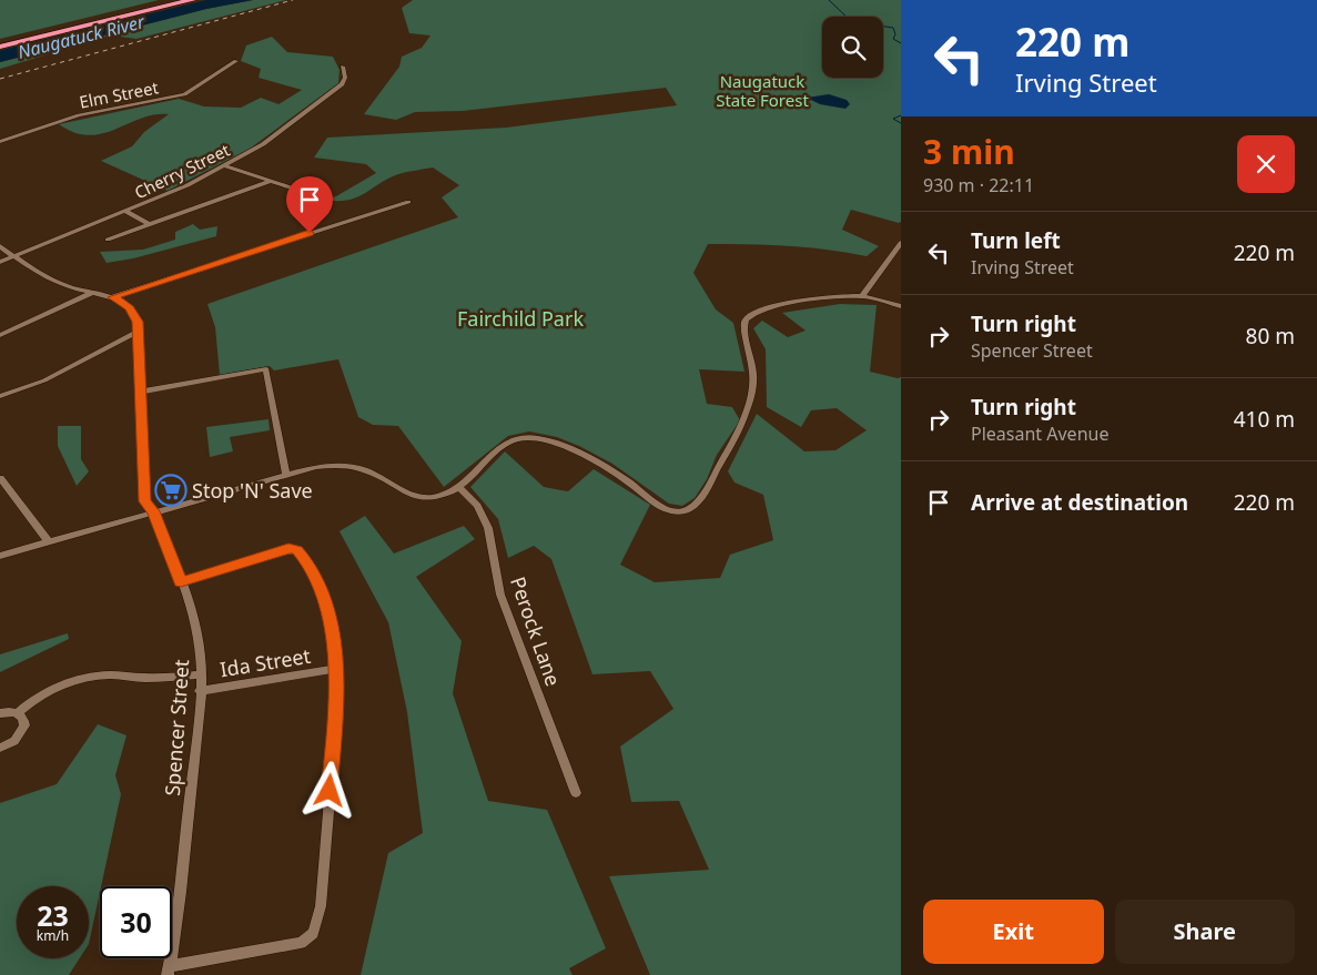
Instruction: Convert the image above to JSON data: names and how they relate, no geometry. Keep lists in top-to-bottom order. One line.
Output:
{"streets":{"street":["Elm Street","Cherry Street","Perock Lane","Ida Street","Spencer Street"]},"crossings":[["Cherry Street","Spencer Street"],["Ida Street","Spencer Street"]],"water":["Naugatuck River"],"parks":["Naugatuck State Forest","Fairchild Park"],"places":{"supermarket":["Stop 'N' Save"]},"page":{"turn":["220 m","Irving Street"],"heading":["3 min","930 m · 22:11"],"list":[{"name":"Turn left","note":"Irving Street","value":"220 m"},{"name":"Turn right","note":"Spencer Street","value":"80 m"},{"name":"Turn right","note":"Pleasant Avenue","value":"410 m"},{"name":"Arrive at destination","value":"220 m"}],"speed":"23 km/h","limit":"30","buttons":["Exit","Share"]}}
